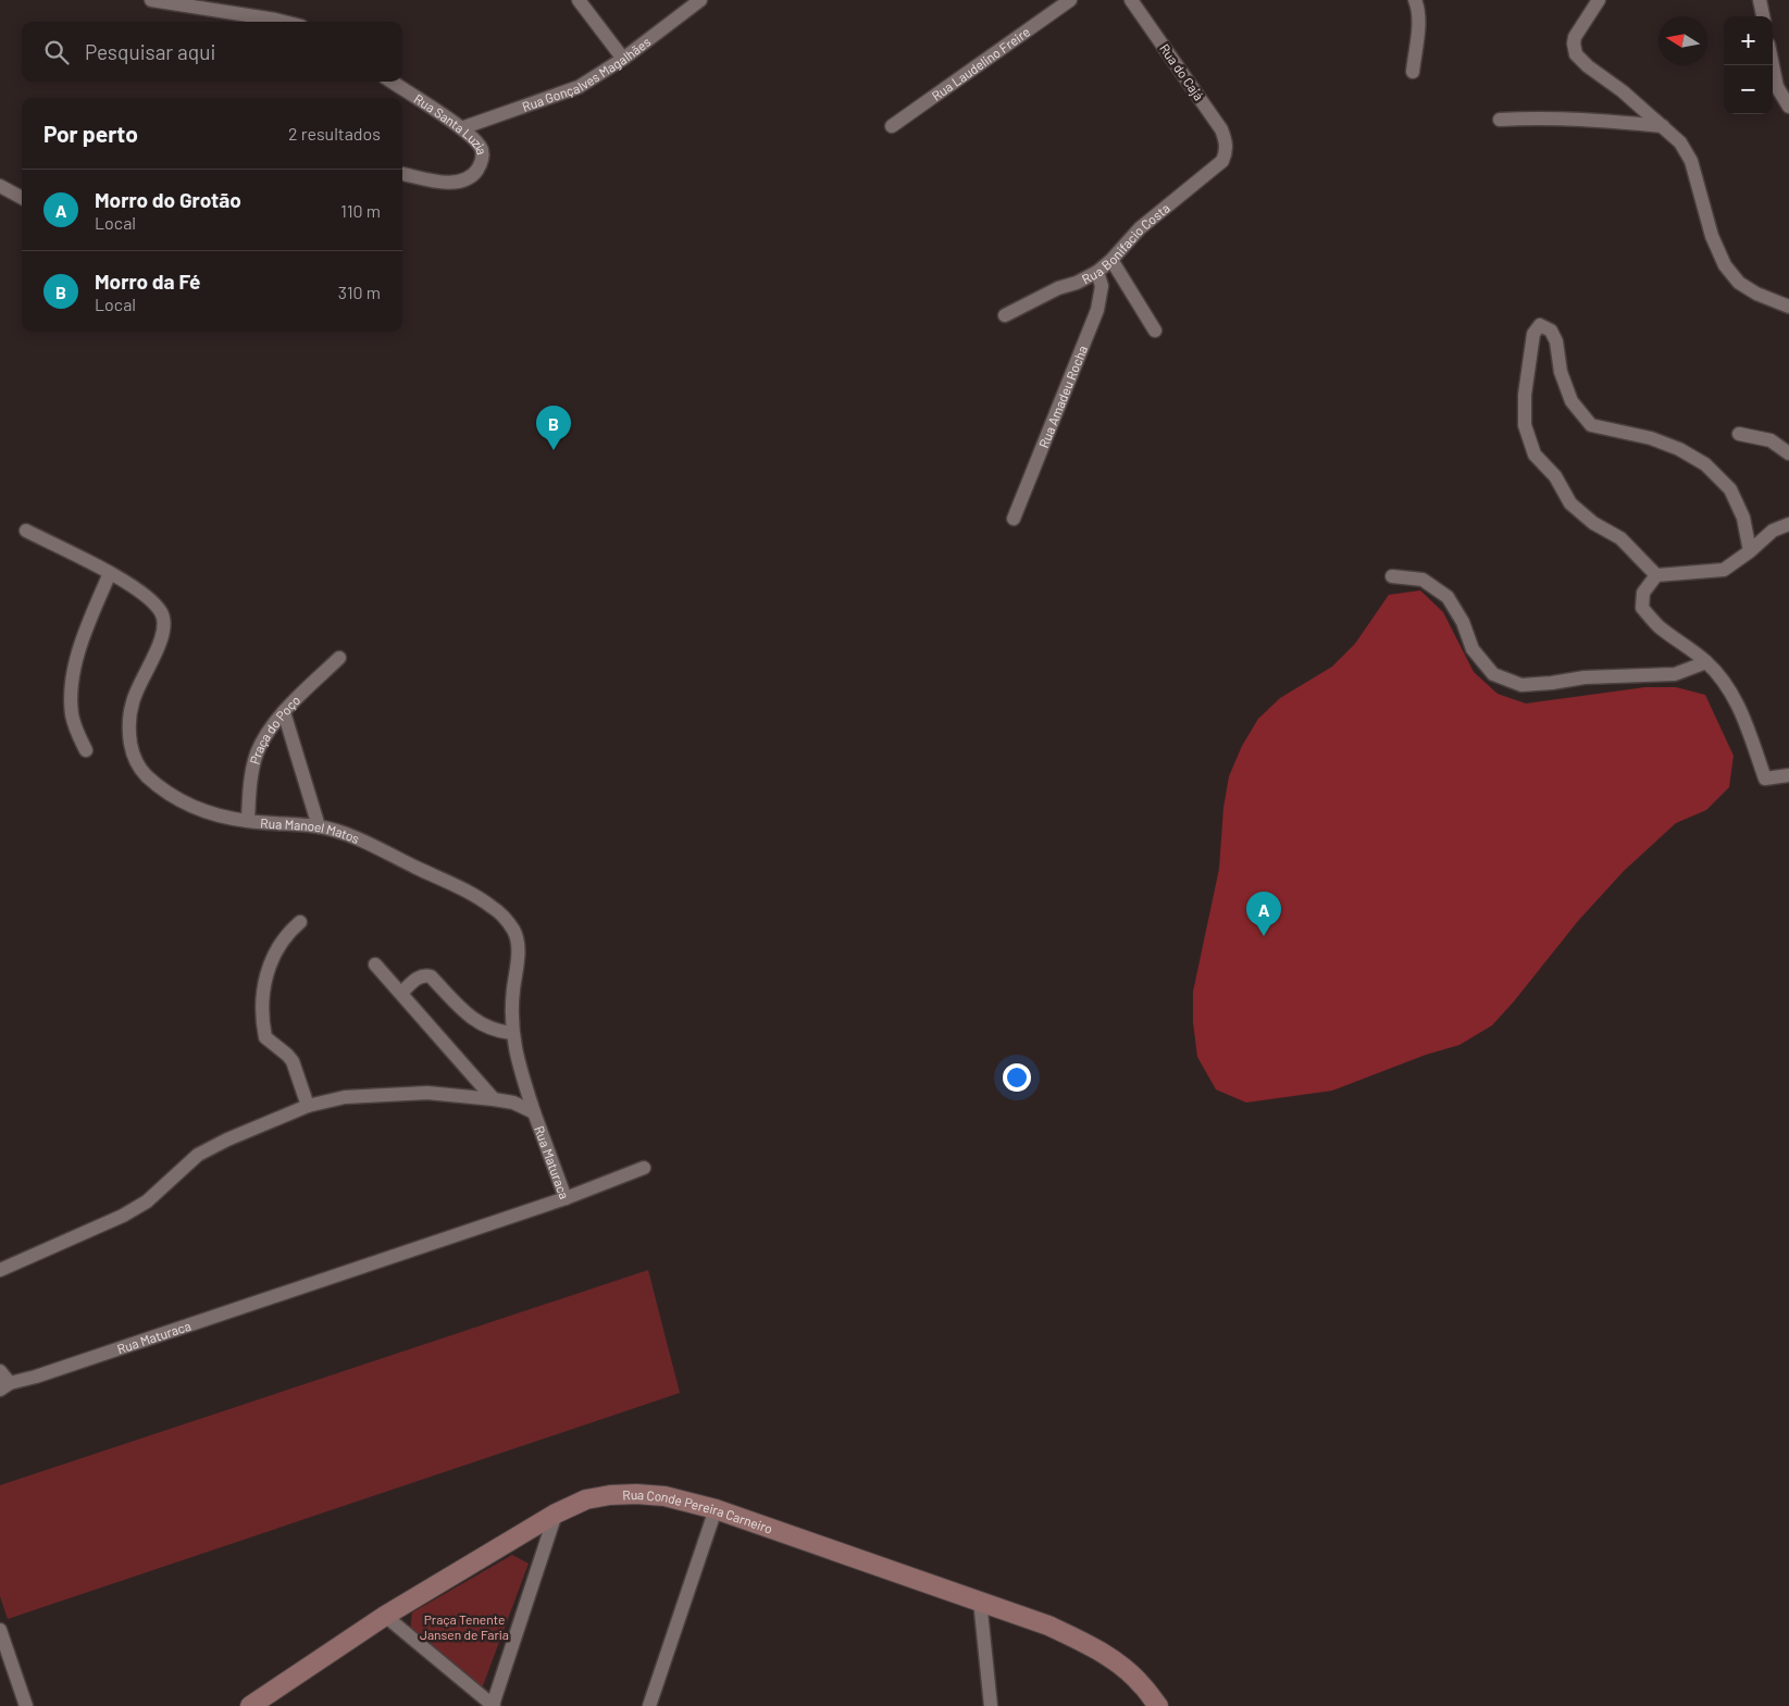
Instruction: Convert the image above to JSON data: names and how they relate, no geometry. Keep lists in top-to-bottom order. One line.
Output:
{"streets":{"street":["Rua Laudelino Freire","Rua Gonçalves Magalhães","Rua do Cajá","Rua Santa Luzia","Rua Bonifacio Costa","Rua Amadeu Rocha","Praça do Poço","Rua Manoel Matos","Rua Maturaca","Rua Conde Pereira Carneiro"]},"crossings":[["Rua Gonçalves Magalhães","Rua Santa Luzia"],["Rua do Cajá","Rua Bonifacio Costa"],["Rua Bonifacio Costa","Rua Amadeu Rocha"],["Praça do Poço","Rua Manoel Matos"],["Rua Manoel Matos","Rua Maturaca"]],"parks":["Praça Tenente Jansen de Faria"],"north":"left","page":{"map_buttons":["+","−"],"search":"Pesquisar aqui","heading":["Por perto","2 resultados"],"list":[{"mark":"A","name":"Morro do Grotão","note":"Local","value":"110 m"},{"mark":"B","name":"Morro da Fé","note":"Local","value":"310 m"}],"pins":["B","A"]}}
